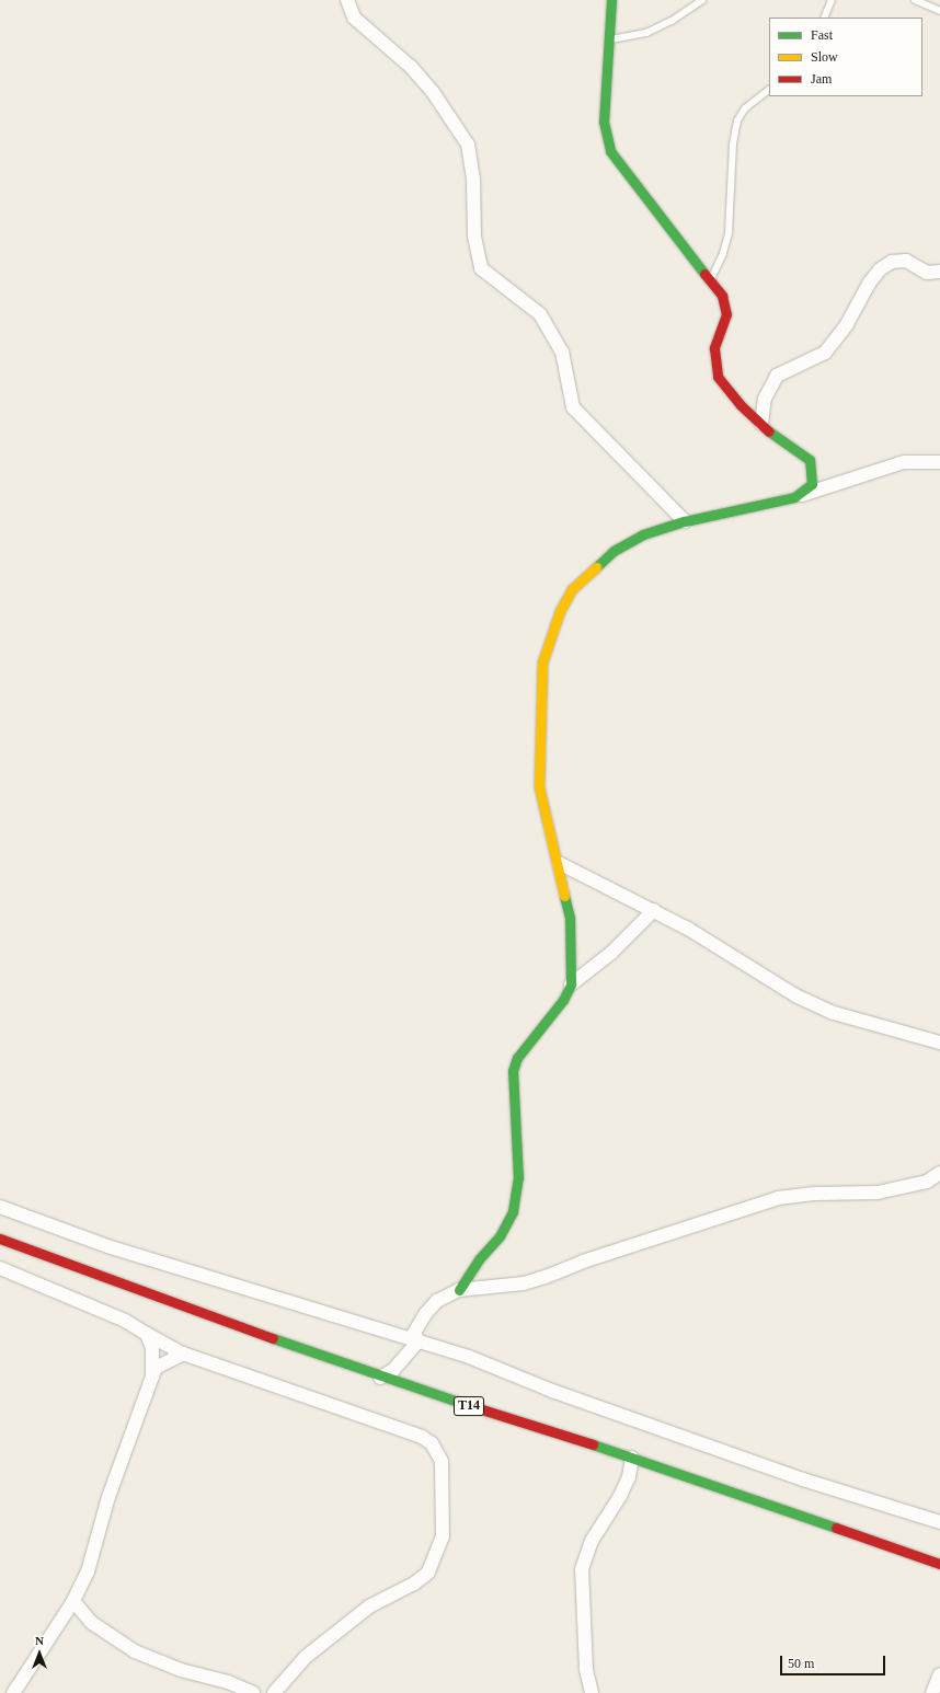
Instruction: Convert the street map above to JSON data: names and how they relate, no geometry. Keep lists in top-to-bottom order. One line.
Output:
{"streets":{"main road":["T14"]},"legend":["Fast","Slow","Jam"],"scale_bar":"50 m","north":"top"}
